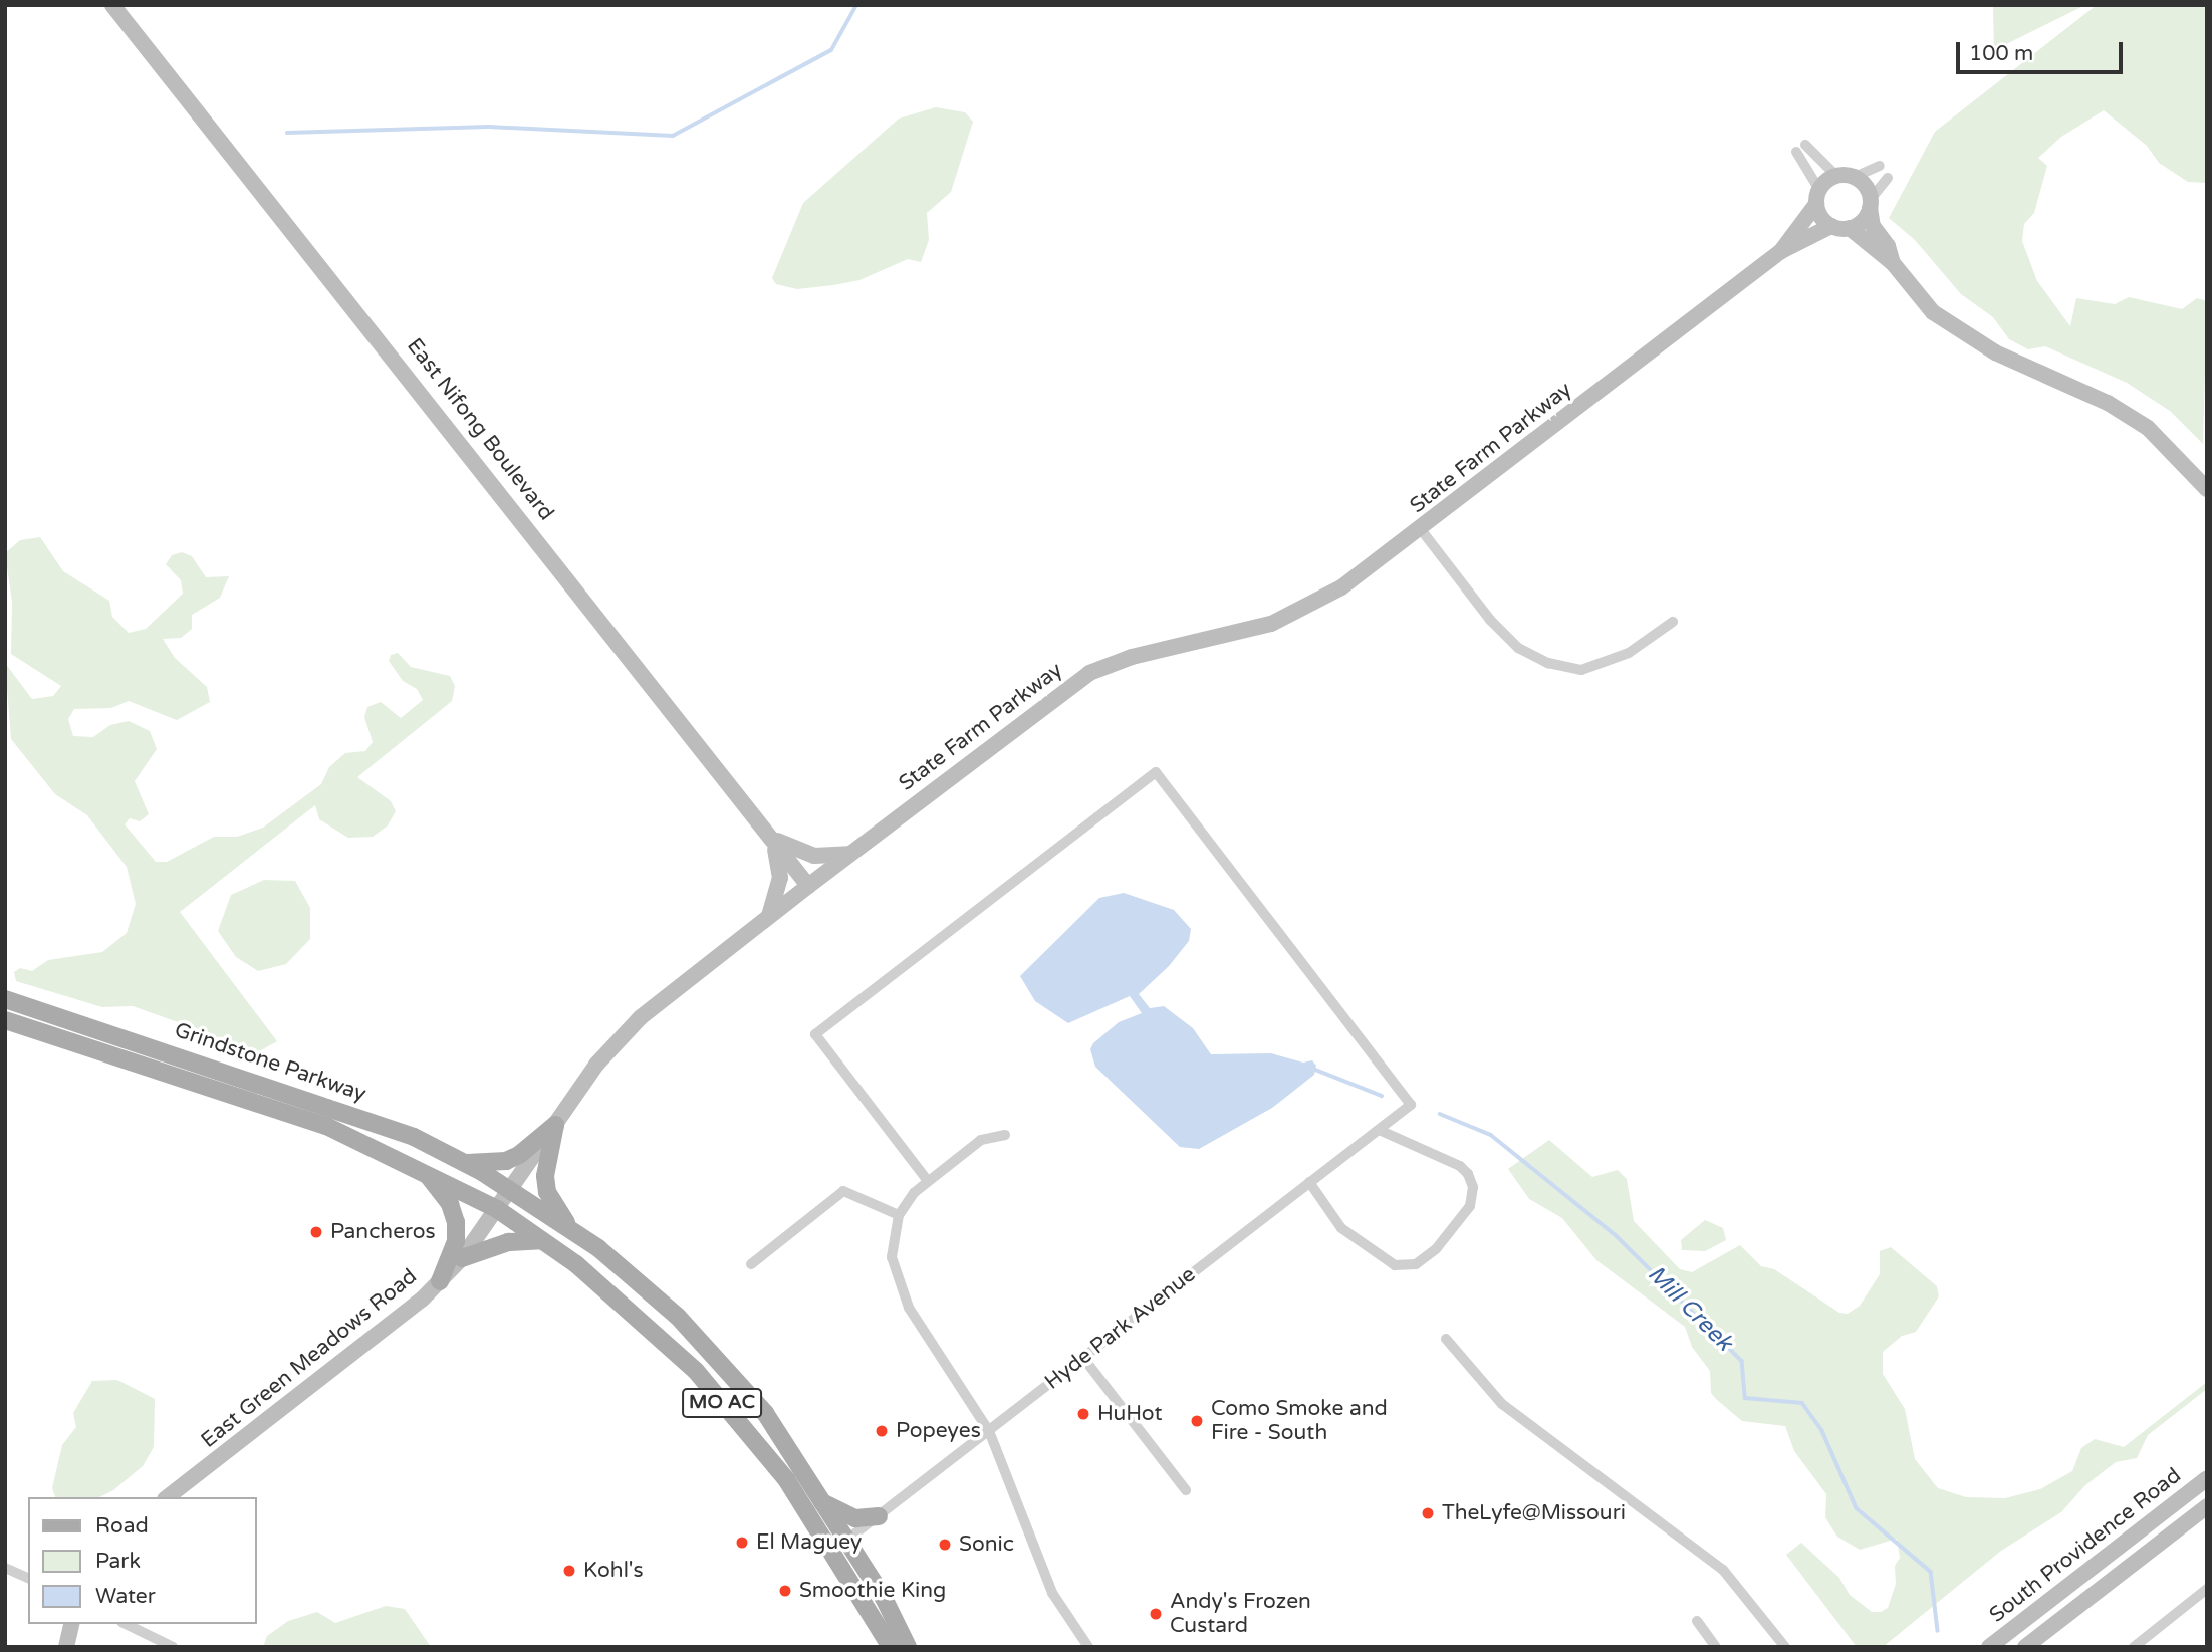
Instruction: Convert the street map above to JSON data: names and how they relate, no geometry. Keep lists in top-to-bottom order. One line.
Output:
{"streets":{"main road":["Grindstone Parkway","MO AC"],"street":["East Nifong Boulevard","State Farm Parkway","Hyde Park Avenue","East Green Meadows Road","South Providence Road"]},"crossings":[["East Nifong Boulevard","State Farm Parkway"],["State Farm Parkway","Grindstone Parkway"],["State Farm Parkway","East Green Meadows Road"],["State Farm Parkway","MO AC"],["Grindstone Parkway","East Green Meadows Road"],["Grindstone Parkway","MO AC"],["Hyde Park Avenue","MO AC"],["East Green Meadows Road","MO AC"]],"water":["Mill Creek"],"places":["Pancheros","HuHot","Como Smoke and Fire - South","Popeyes","TheLyfe@Missouri","El Maguey","Sonic","Kohl's","Smoothie King","Andy's Frozen Custard"],"legend":["Road","Park","Water"],"scale_bar":"100 m"}
